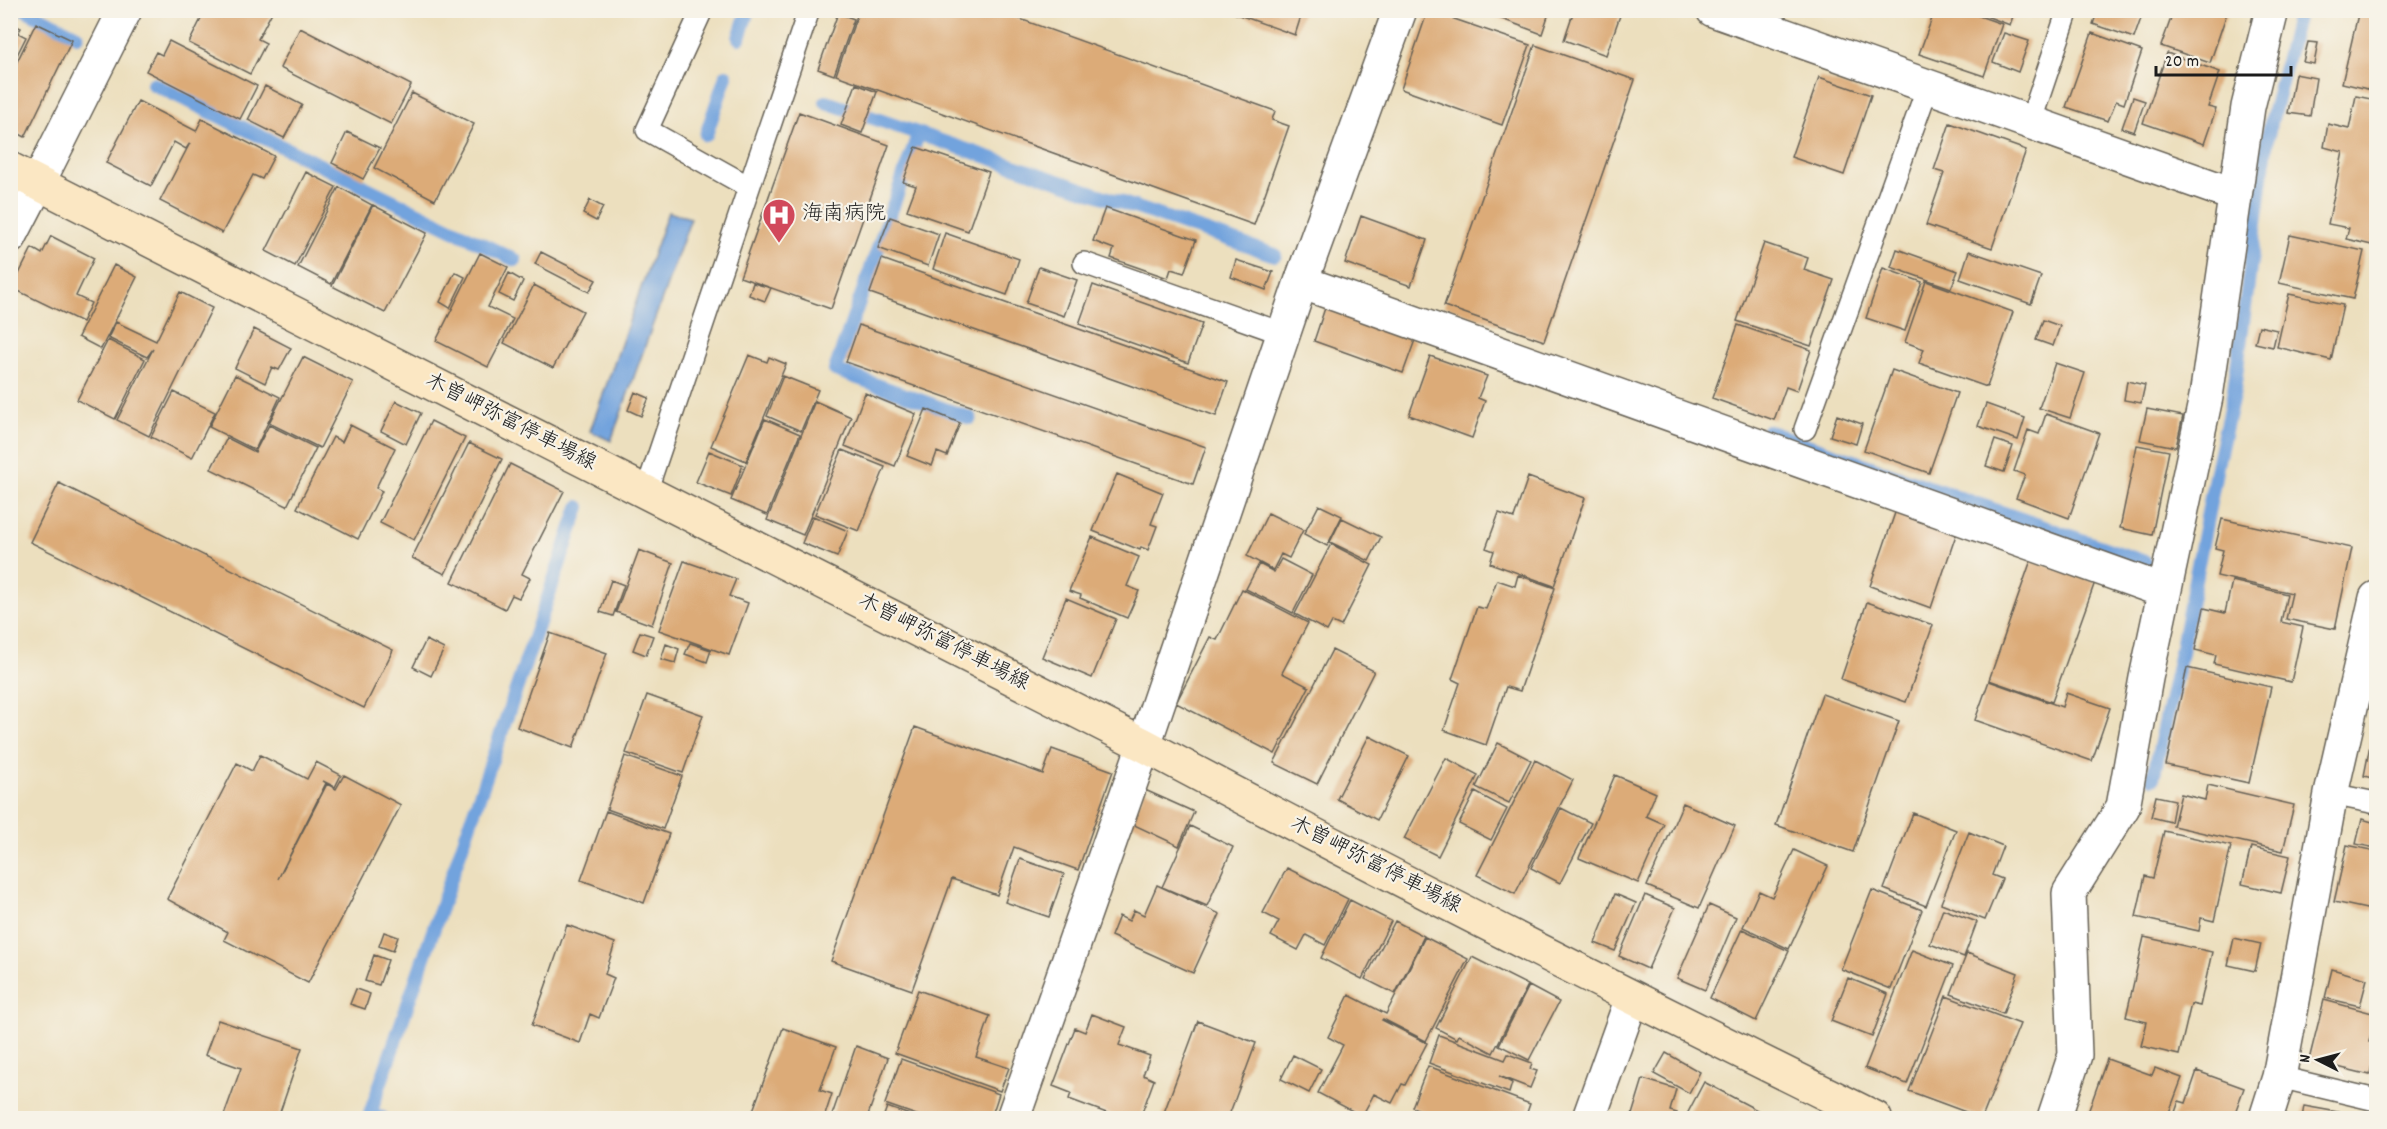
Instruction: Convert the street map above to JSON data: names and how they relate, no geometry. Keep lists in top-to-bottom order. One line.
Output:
{"streets":{"main road":["木曽岬弥富停車場線"]},"places":{"hospital":["海南病院"]},"scale_bar":"20 m","north":"left"}
